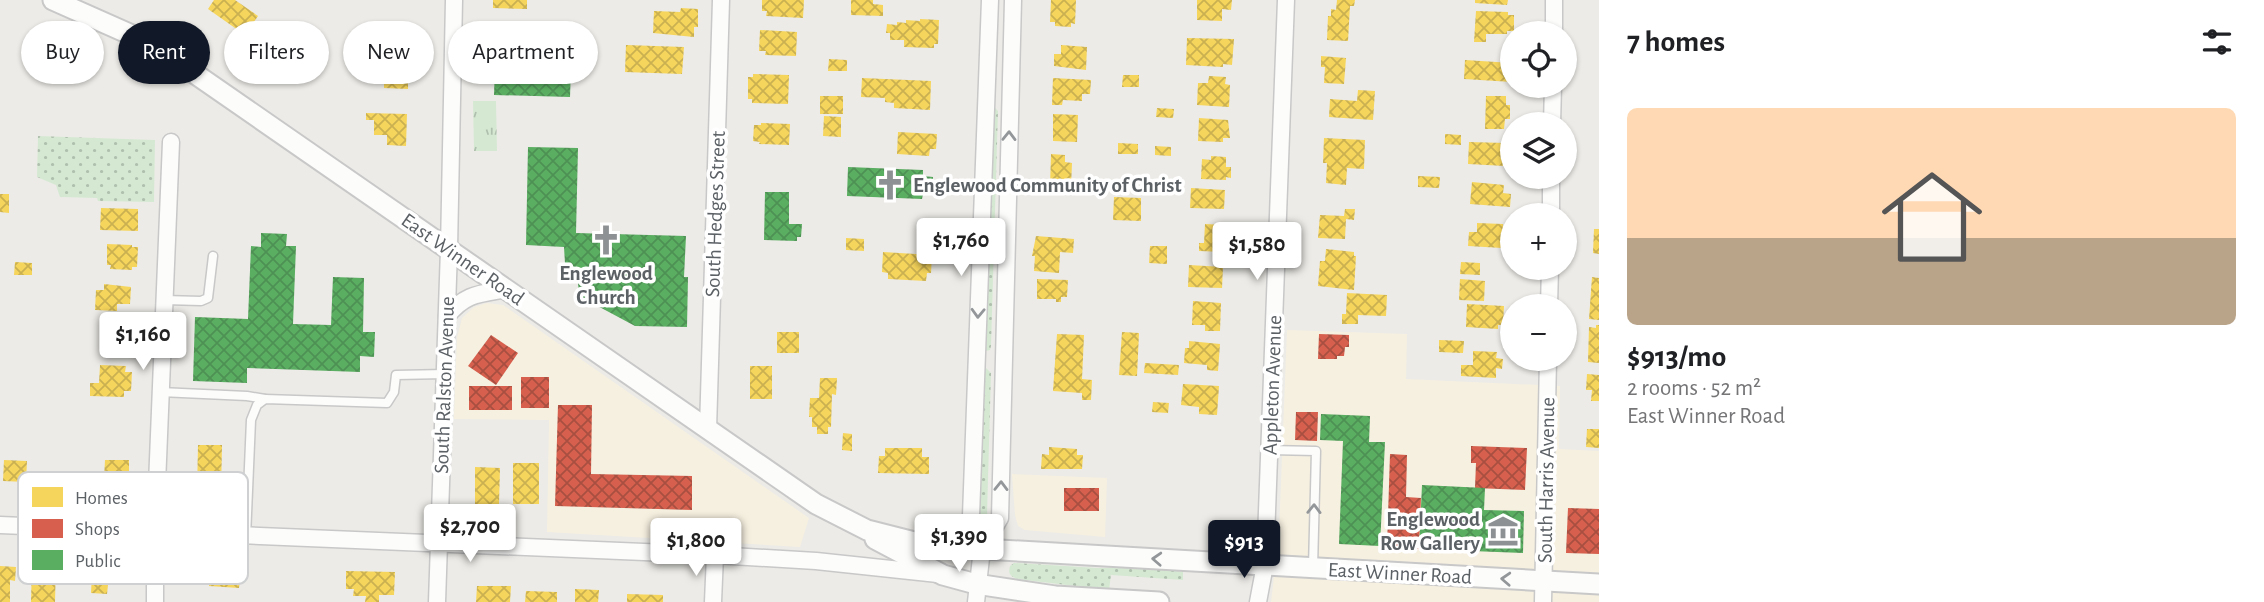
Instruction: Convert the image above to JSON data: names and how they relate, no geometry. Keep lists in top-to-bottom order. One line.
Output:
{"streets":{"street":["South Hedges Street","East Winner Road","South Ralston Avenue","Appleton Avenue","South Harris Avenue"]},"crossings":[["South Hedges Street","East Winner Road"],["East Winner Road","South Ralston Avenue"],["East Winner Road","Appleton Avenue"],["East Winner Road","South Harris Avenue"]],"places":{"church":["Englewood Community of Christ","Englewood Church"],"museum":["Englewood Row Gallery"]},"legend":["Homes","Shops","Public"],"page":{"heading":"7 homes","map_buttons":["+","−"],"chip":["Buy","Rent","Filters","New","Apartment"],"list":[{"name":"$913/mo","note":"2 rooms · 52 m² · East Winner Road"}],"price":["$1,760","$1,580","$1,160","$2,700","$1,390","$1,800","$913"]}}
